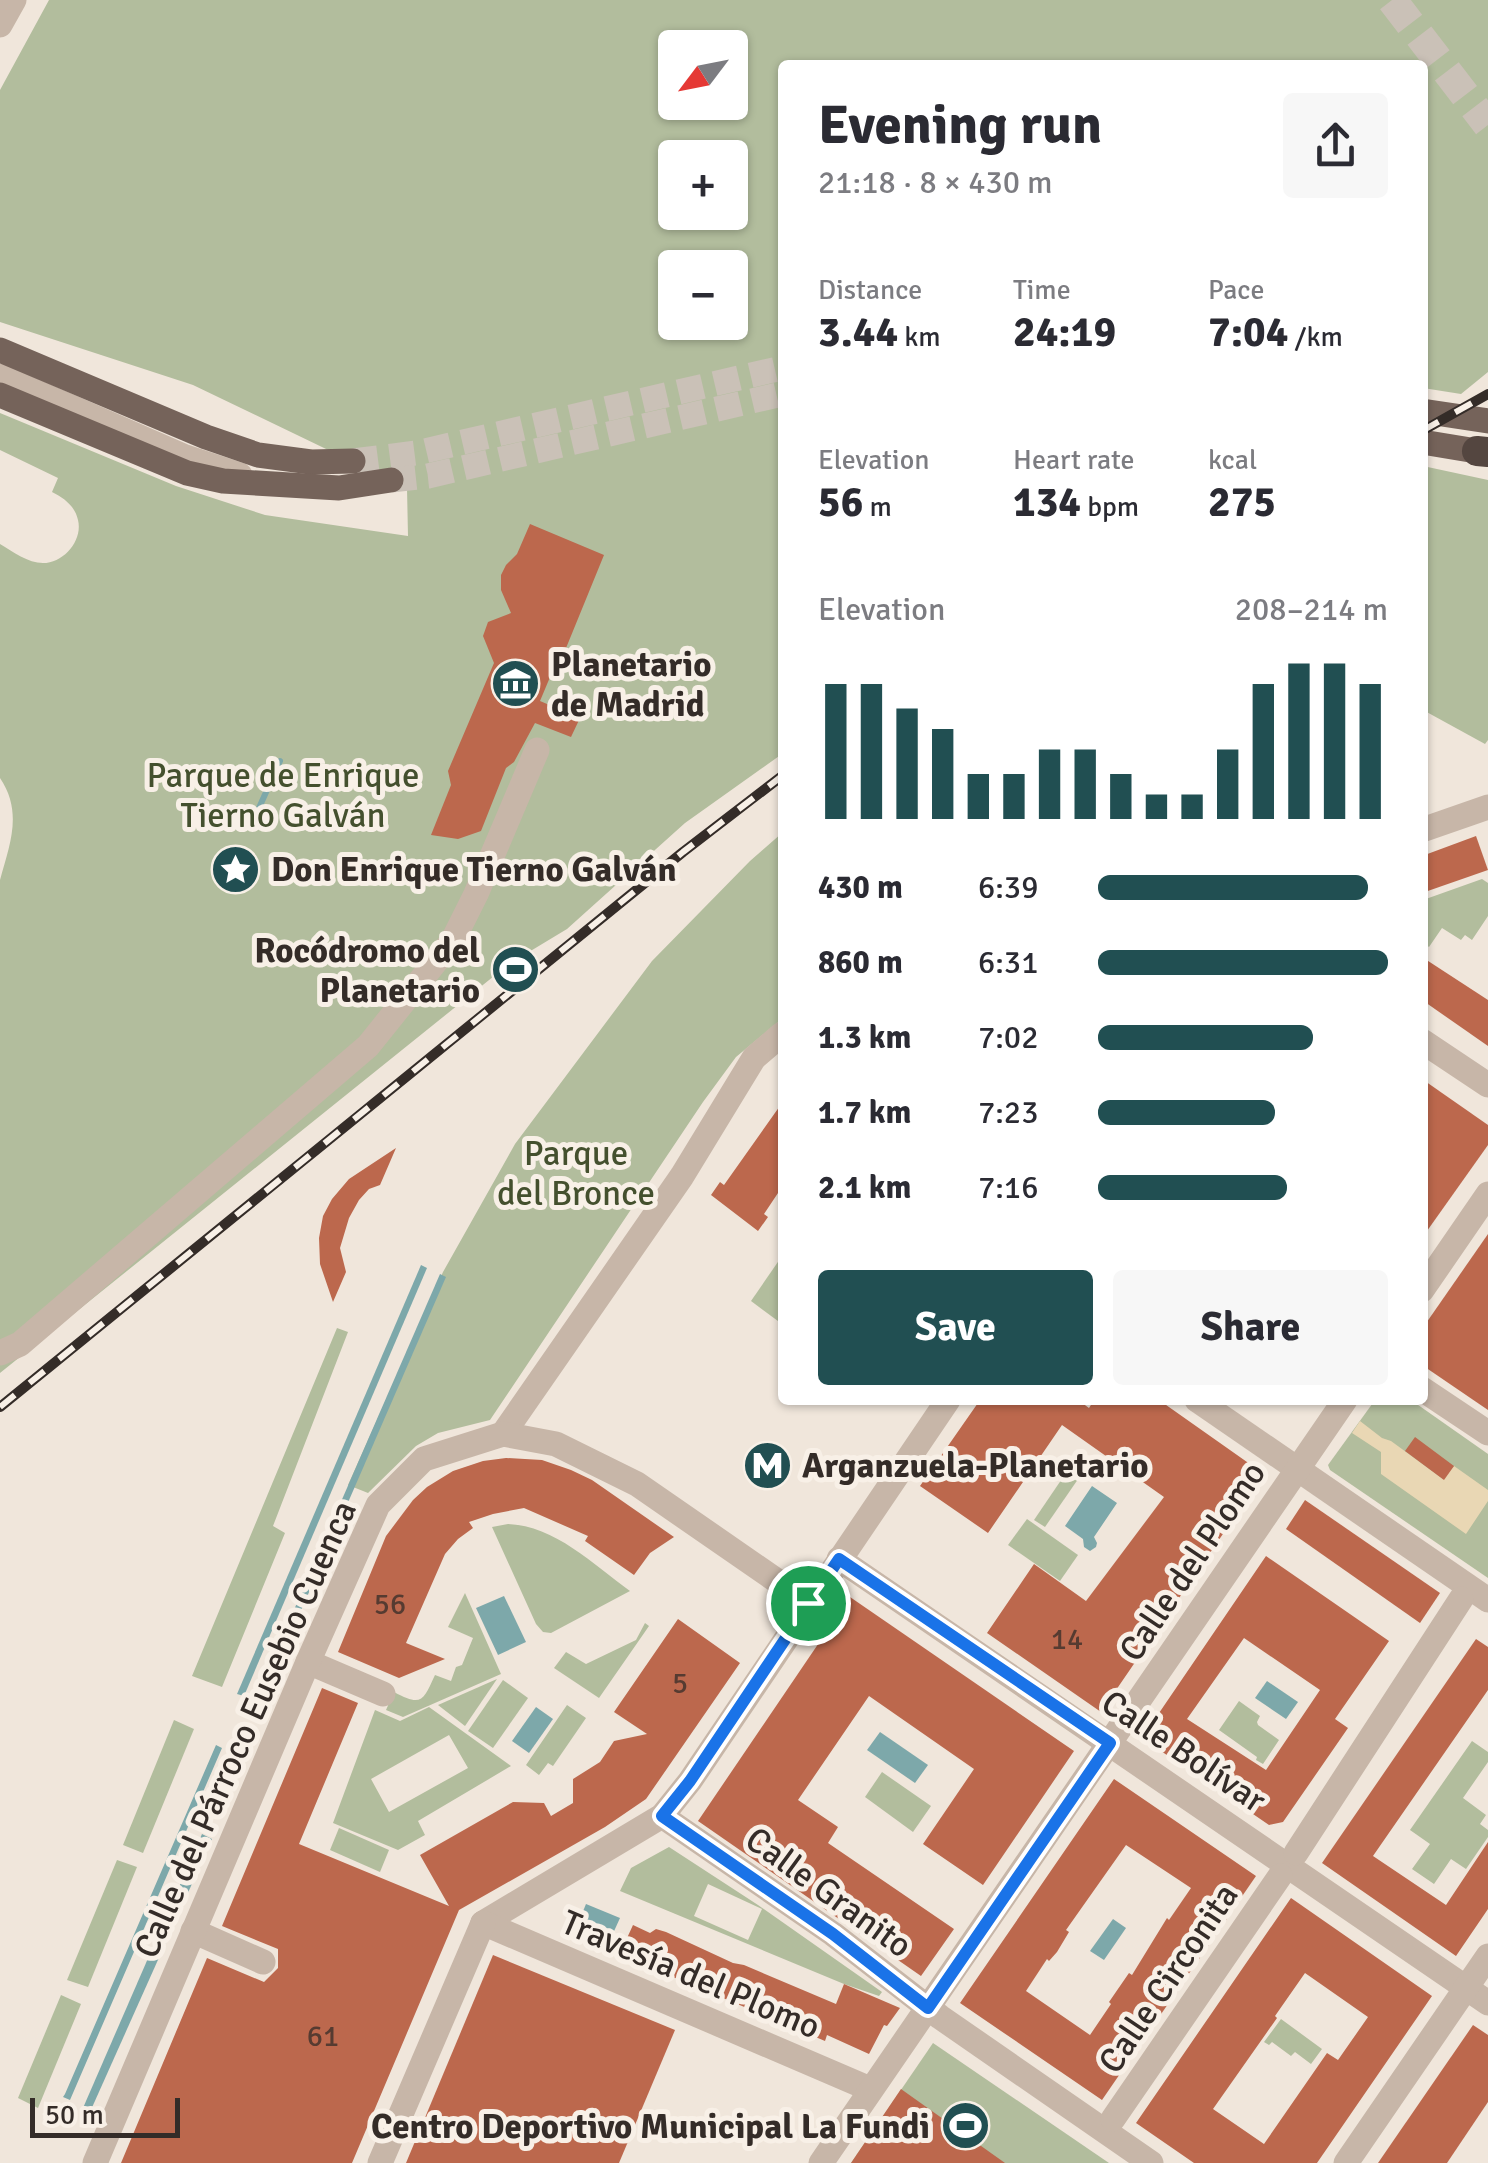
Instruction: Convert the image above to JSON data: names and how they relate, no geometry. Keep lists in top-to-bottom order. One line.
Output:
{"streets":{"street":["Calle del Plomo","Calle del Párroco Eusebio Cuenca","Calle Bolívar","Calle Granito","Travesía del Plomo","Calle Circonita"]},"crossings":[["Calle del Plomo","Calle Bolívar"],["Calle del Plomo","Calle Granito"],["Calle del Plomo","Travesía del Plomo"]],"parks":["Parque de Enrique Tierno Galván","Parque del Bronce"],"places":{"museum":["Planetario de Madrid"],"place":["Don Enrique Tierno Galván"],"sports":["Rocódromo del Planetario","Centro Deportivo Municipal La Fundi"],"metro station":["Arganzuela-Planetario"]},"house_numbers":["56","14","5","61"],"scale_bar":"50 m","north":"bottom left","page":{"map_buttons":["+","−"],"heading":["Evening run","21:18 · 8 × 430 m"],"stats":[["Distance","3.44 km"],["Time","24:19"],["Pace","7:04 /km"],["Elevation","56 m"],["Heart rate","134 bpm"],["kcal","275"]],"chart":["Elevation","208–214 m"],"list":[{"name":"430 m","note":"6:39"},{"name":"860 m","note":"6:31"},{"name":"1.3 km","note":"7:02"},{"name":"1.7 km","note":"7:23"},{"name":"2.1 km","note":"7:16"}],"buttons":["Save","Share"],"scale":"50 m"}}
